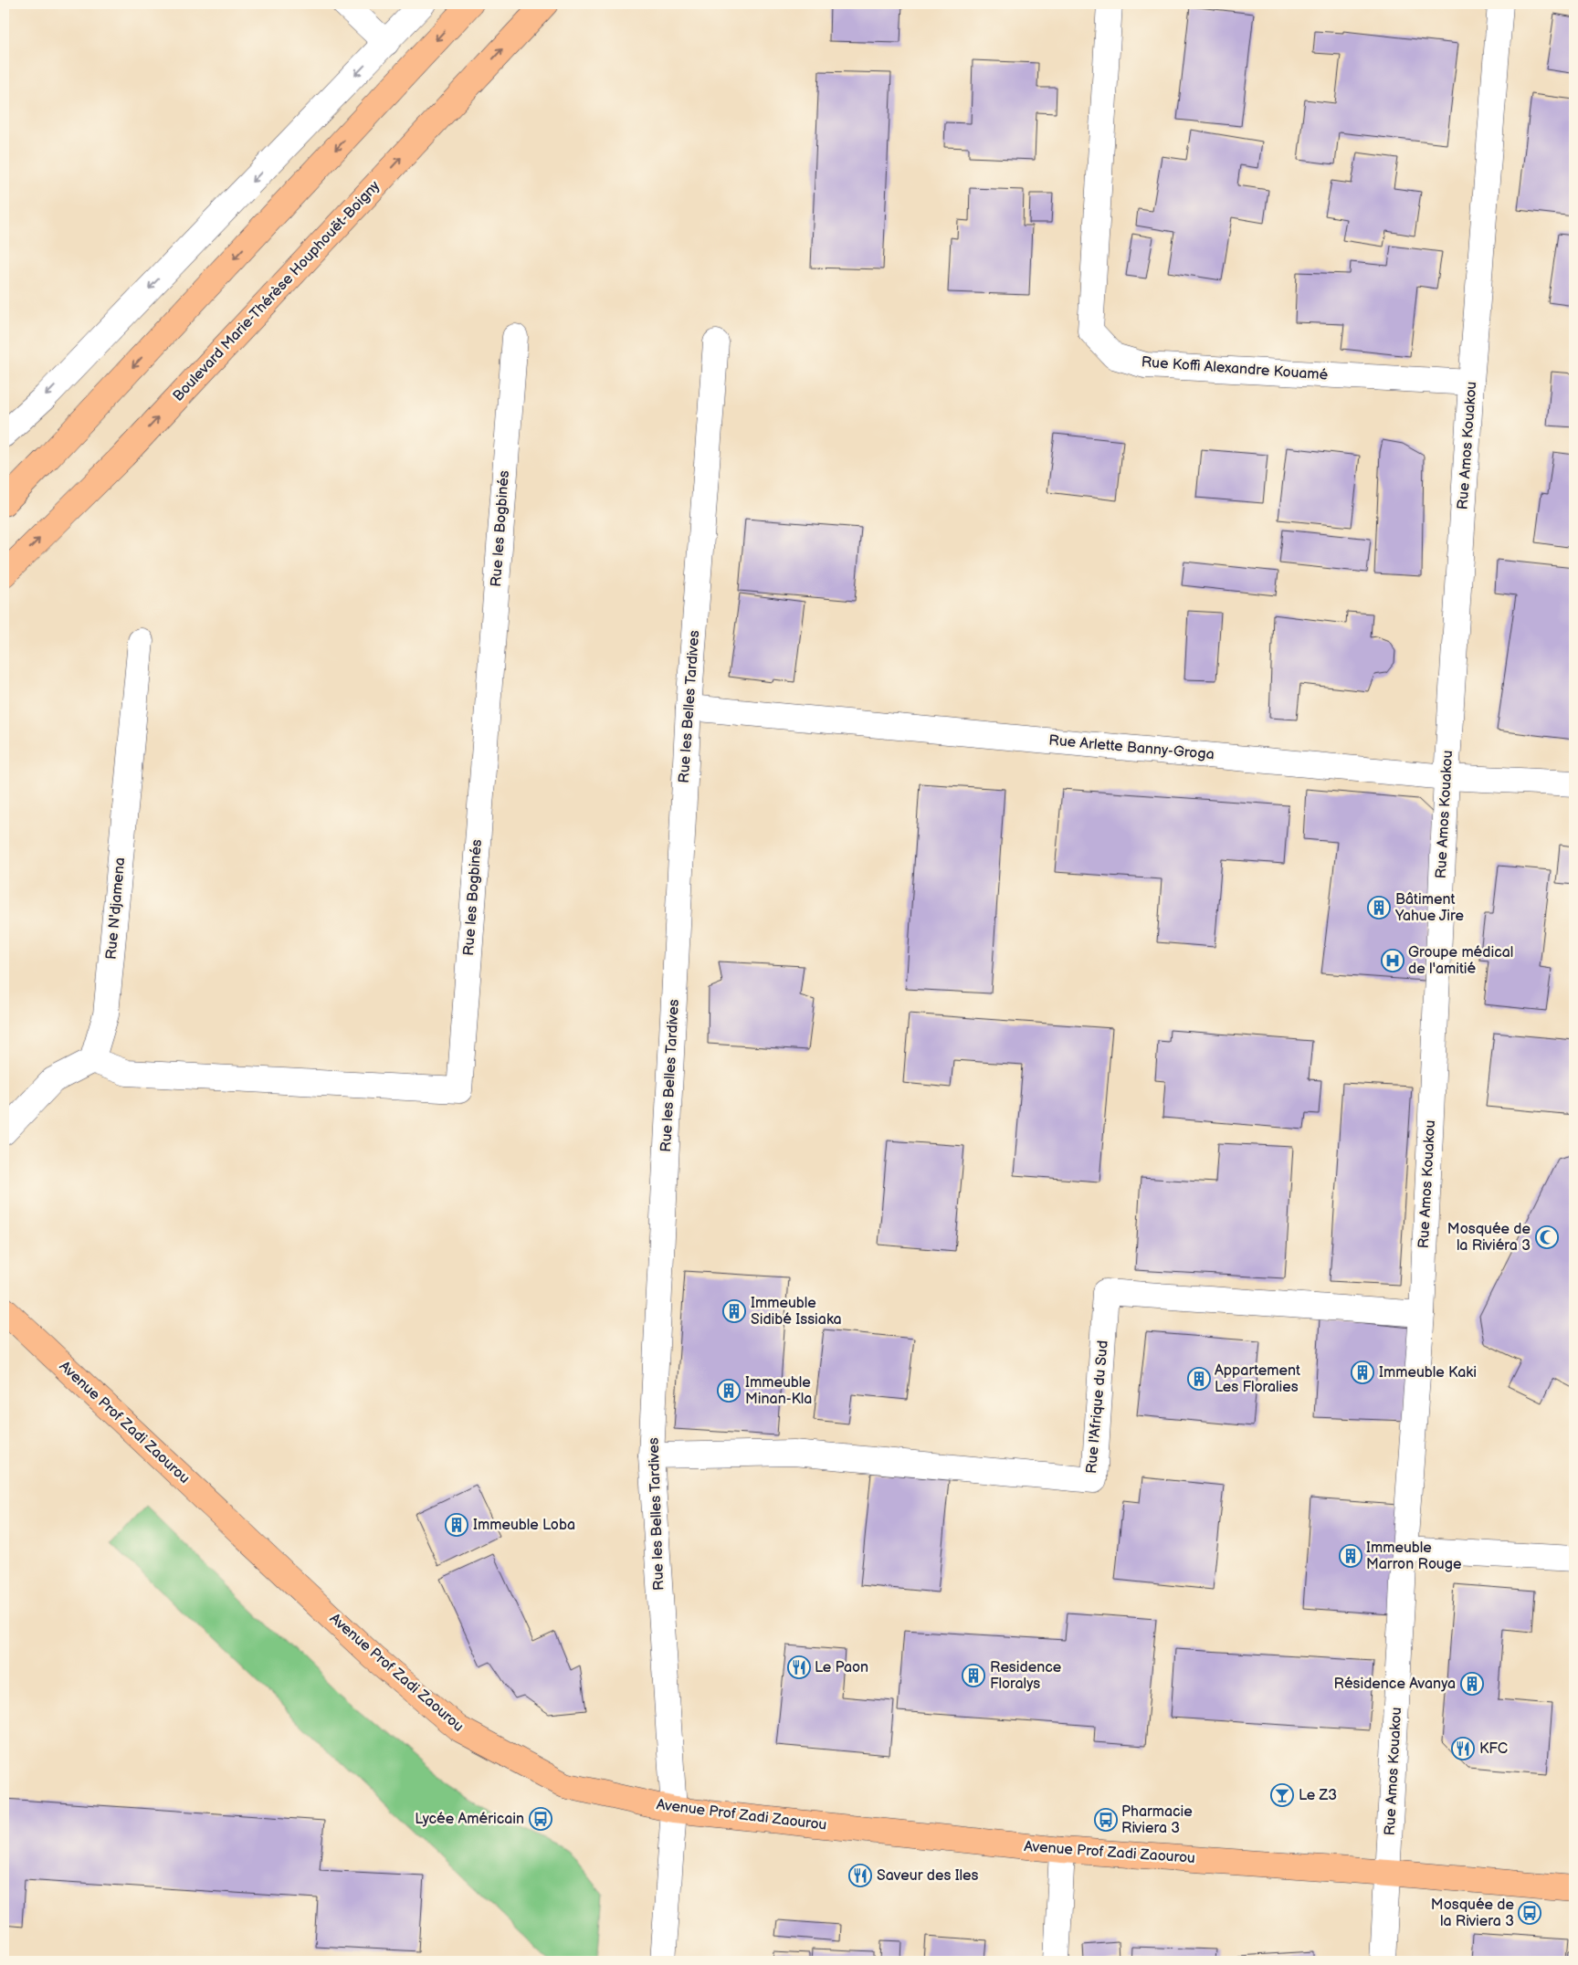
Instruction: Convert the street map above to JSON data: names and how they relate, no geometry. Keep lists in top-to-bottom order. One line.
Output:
{"streets":{"main road":["Boulevard Marie-Thérèse Houphouët-Boigny","Avenue Prof Zadi Zaourou"],"street":["Rue Koffi Alexandre Kouamé","Rue Amos Kouakou","Rue les Bogbinés","Rue les Belles Tardives","Rue Arlette Banny-Groga","Rue N'djamena","Rue l'Afrique du Sud"]},"crossings":[["Rue Koffi Alexandre Kouamé","Rue Amos Kouakou"],["Rue Amos Kouakou","Rue Arlette Banny-Groga"],["Rue Amos Kouakou","Rue l'Afrique du Sud"],["Rue Amos Kouakou","Avenue Prof Zadi Zaourou"],["Rue les Bogbinés","Rue N'djamena"],["Rue les Belles Tardives","Rue Arlette Banny-Groga"],["Rue les Belles Tardives","Rue l'Afrique du Sud"],["Rue les Belles Tardives","Avenue Prof Zadi Zaourou"]],"places":{"building":["Bâtiment Yahue Jire","Immeuble Sidibé Issiaka","Immeuble Kaki","Appartement Les Floralies","Immeuble Minan-Kla","Immeuble Loba","Immeuble Marron Rouge","Residence Floralys","Résidence Avanya"],"hospital":["Groupe médical de l'amitié"],"mosque":["Mosquée de la Riviéra 3"],"restaurant":["Le Paon","KFC","Saveur des Iles"],"bar":["Le Z3"],"bus stop":["Lycée Américain","Pharmacie Riviera 3","Mosquée de la Riviera 3"]}}
